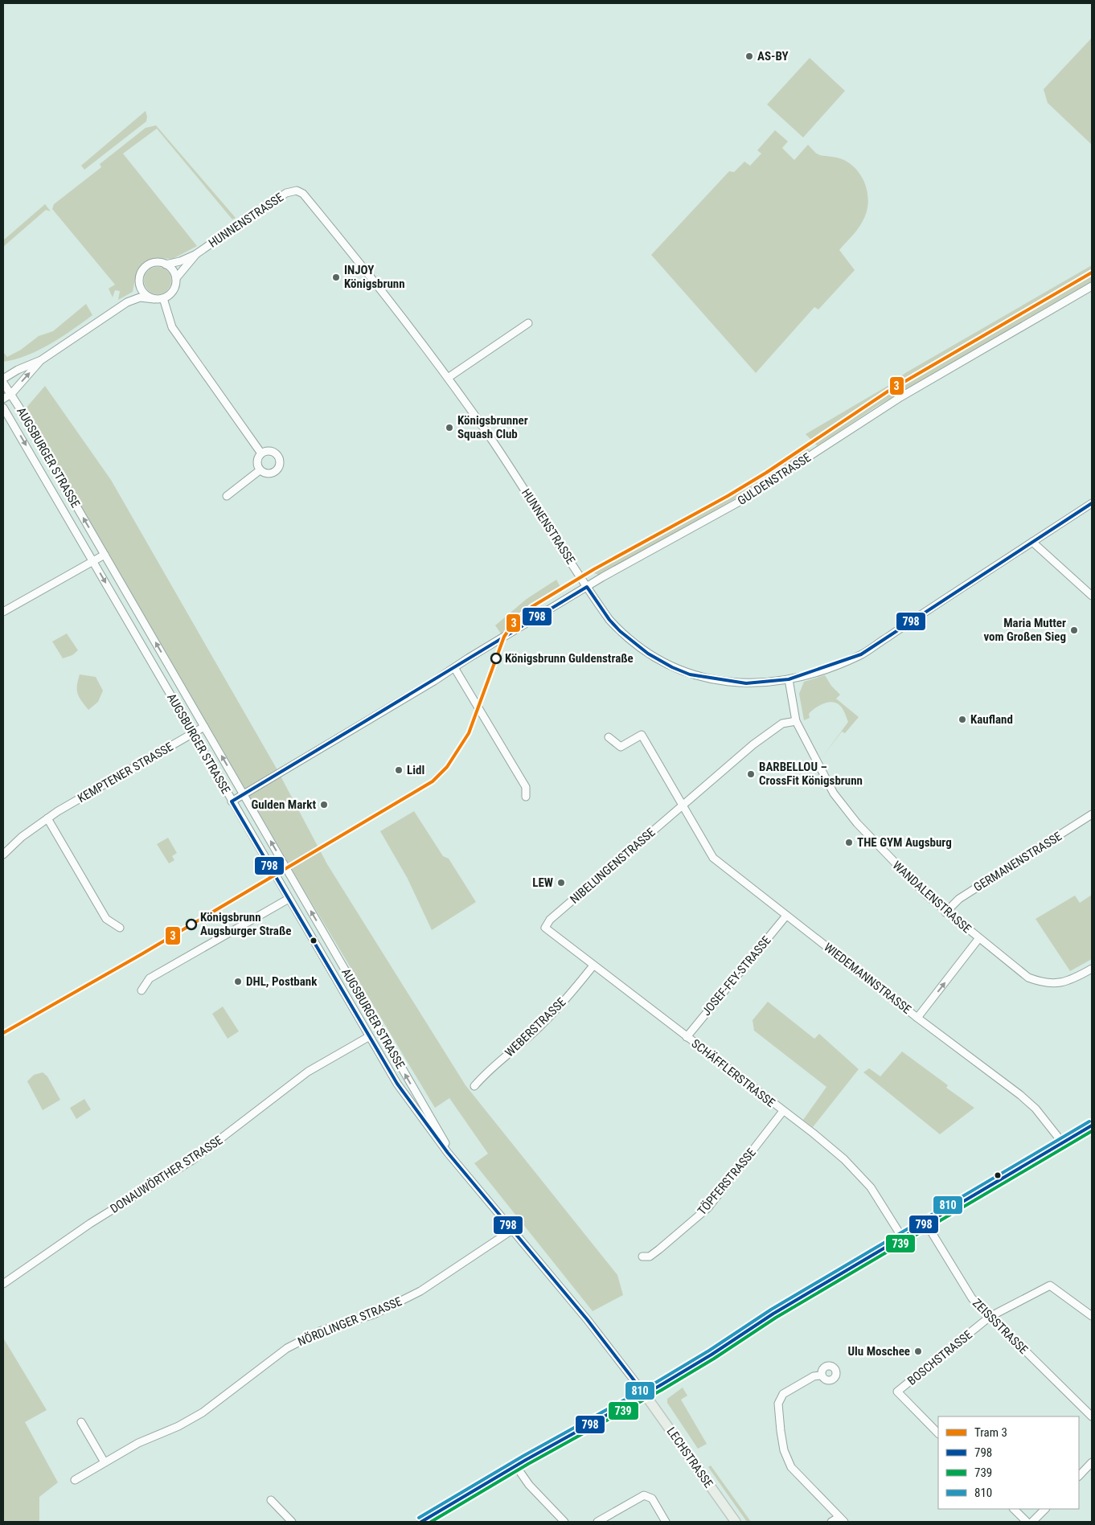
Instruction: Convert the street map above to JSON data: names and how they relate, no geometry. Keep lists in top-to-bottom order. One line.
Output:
{"streets":{"main road":["LECHSTRASSE"],"street":["HUNNENSTRASSE","AUGSBURGER STRASSE","GULDENSTRASSE","KEMPTENER STRASSE","GERMANENSTRASSE","NIBELUNGENSTRASSE","WANDALENSTRASSE","JOSEF-FEY-STRASSE","WIEDEMANNSTRASSE","WEBERSTRASSE","SCHÄFFLERSTRASSE","DONAUWÖRTHER STRASSE","TÖPFERSTRASSE","NÖRDLINGER STRASSE","ZEISSSTRASSE","BOSCHSTRASSE"]},"crossings":[["HUNNENSTRASSE","AUGSBURGER STRASSE"],["HUNNENSTRASSE","GULDENSTRASSE"],["HUNNENSTRASSE","WANDALENSTRASSE"],["AUGSBURGER STRASSE","GULDENSTRASSE"],["AUGSBURGER STRASSE","KEMPTENER STRASSE"],["AUGSBURGER STRASSE","DONAUWÖRTHER STRASSE"],["AUGSBURGER STRASSE","NÖRDLINGER STRASSE"],["AUGSBURGER STRASSE","LECHSTRASSE"],["GERMANENSTRASSE","WANDALENSTRASSE"],["NIBELUNGENSTRASSE","WANDALENSTRASSE"],["NIBELUNGENSTRASSE","WIEDEMANNSTRASSE"],["NIBELUNGENSTRASSE","SCHÄFFLERSTRASSE"],["JOSEF-FEY-STRASSE","WIEDEMANNSTRASSE"],["JOSEF-FEY-STRASSE","SCHÄFFLERSTRASSE"],["WEBERSTRASSE","SCHÄFFLERSTRASSE"],["SCHÄFFLERSTRASSE","TÖPFERSTRASSE"],["ZEISSSTRASSE","BOSCHSTRASSE"]],"places":["AS-BY","INJOY Königsbrunn","Königsbrunner Squash Club","Maria Mutter vom Großen Sieg","Königsbrunn Guldenstraße","Kaufland","Lidl","BARBELLOU – CrossFit Königsbrunn","Gulden Markt","THE GYM Augsburg","LEW","Königsbrunn Augsburger Straße","DHL, Postbank","Ulu Moschee"],"lines":["tram line 3","transit line 798","transit line 810","transit line 739"],"legend":["Tram 3","798","739","810"]}
